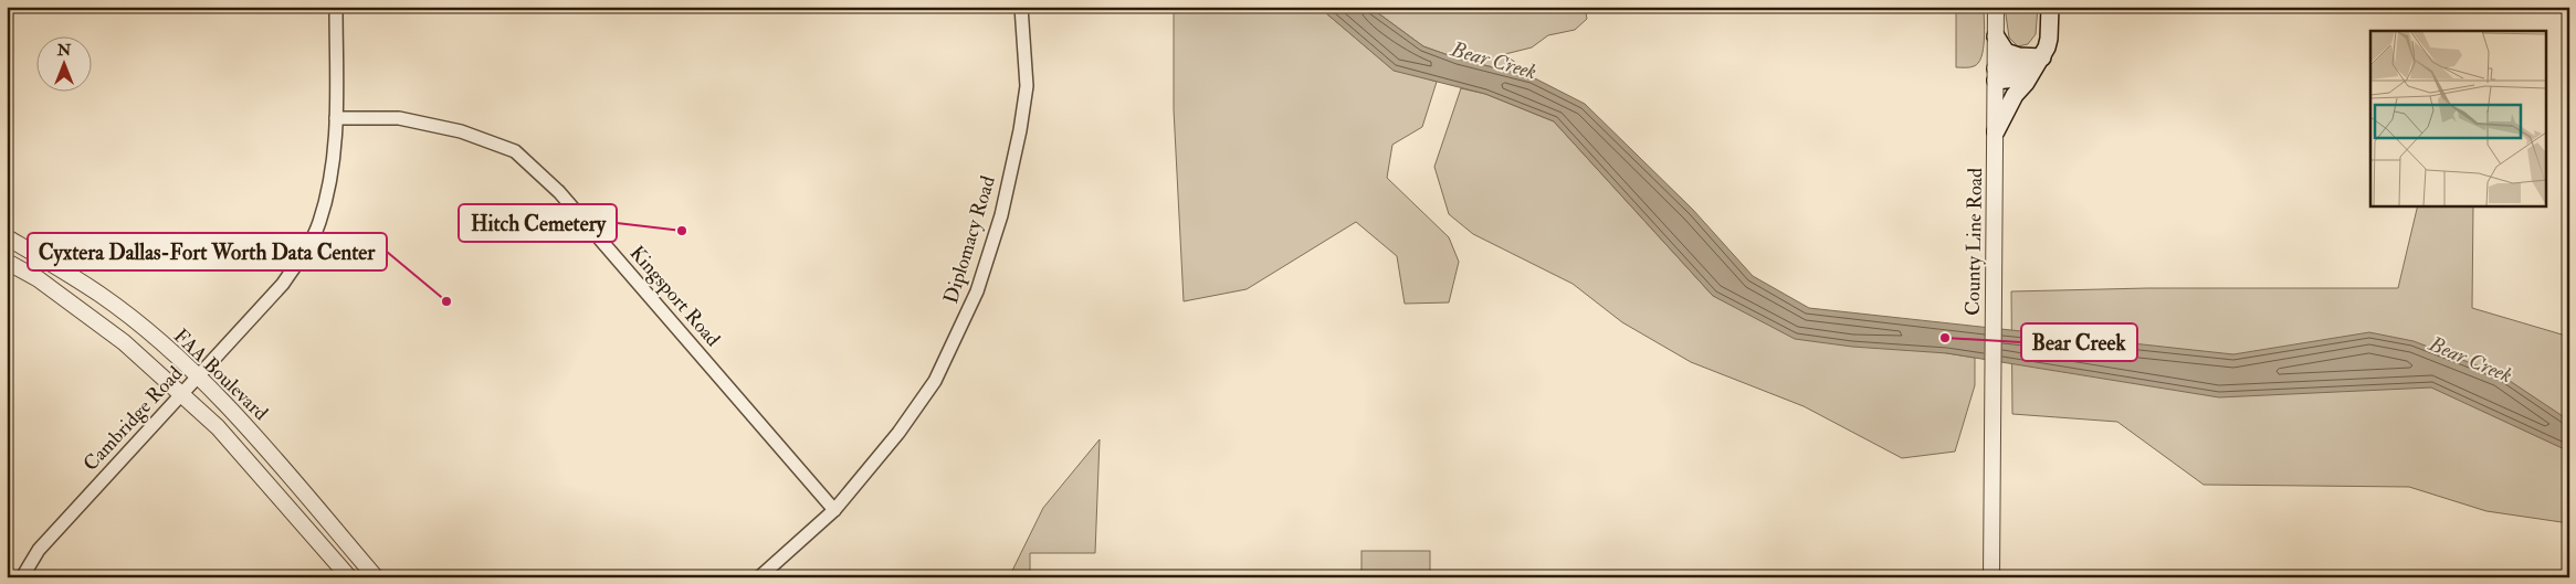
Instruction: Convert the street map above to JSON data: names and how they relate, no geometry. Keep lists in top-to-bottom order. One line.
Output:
{"streets":{"street":["Diplomacy Road","County Line Road","Kingsport Road","FAA Boulevard","Cambridge Road"]},"crossings":[["Diplomacy Road","Kingsport Road"],["Kingsport Road","Cambridge Road"],["FAA Boulevard","Cambridge Road"]],"water":["Bear Creek"],"places":["Hitch Cemetery","Cyxtera Dallas-Fort Worth Data Center","Bear Creek"],"north":"top"}
